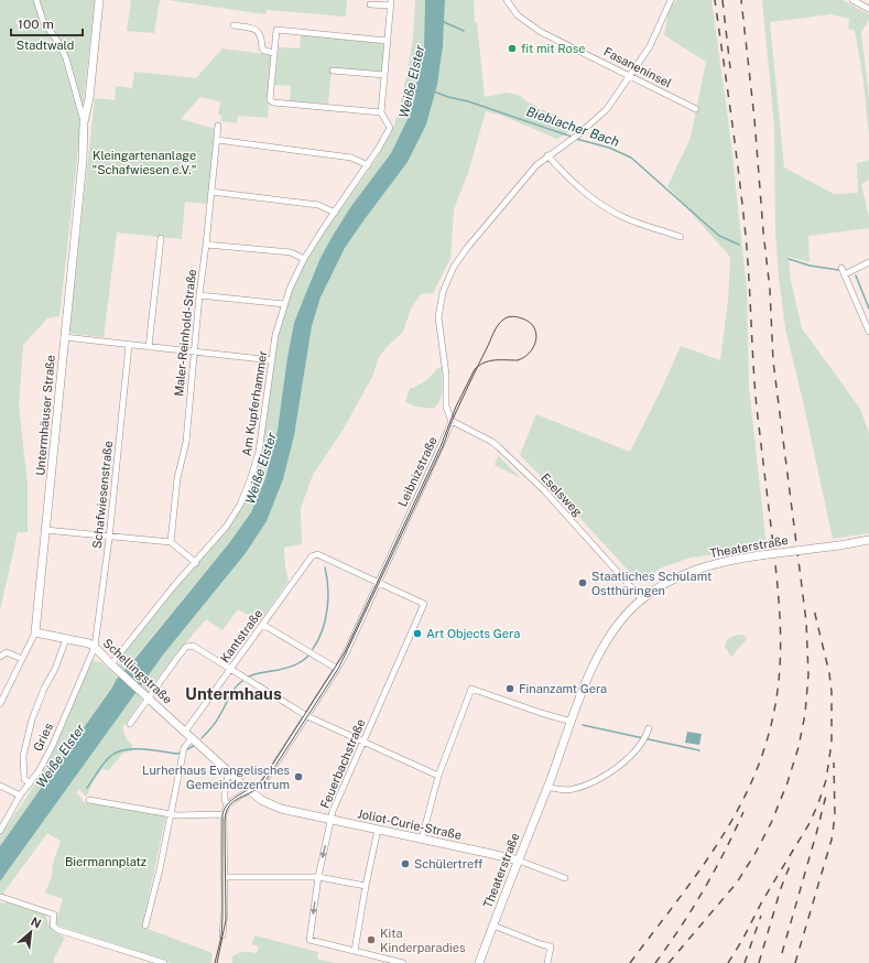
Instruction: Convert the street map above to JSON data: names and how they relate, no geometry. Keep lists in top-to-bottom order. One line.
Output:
{"streets":{"main road":["Untermhäuser Straße","Theaterstraße","Schellingstraße","Joliot-Curie-Straße"],"street":["Fasaneninsel","Maler-Reinhold-Straße","Am Kupferhammer","Leibnizstraße","Schafwiesenstraße","Eselsweg","Kantstraße","Gries","Feuerbachstraße"]},"crossings":[["Am Kupferhammer","Schellingstraße"],["Untermhäuser Straße","Schellingstraße"],["Leibnizstraße","Eselsweg"],["Leibnizstraße","Kantstraße"],["Leibnizstraße","Schellingstraße"],["Leibnizstraße","Feuerbachstraße"],["Leibnizstraße","Joliot-Curie-Straße"],["Schafwiesenstraße","Schellingstraße"],["Schafwiesenstraße","Gries"],["Eselsweg","Theaterstraße"],["Theaterstraße","Joliot-Curie-Straße"],["Kantstraße","Schellingstraße"],["Kantstraße","Feuerbachstraße"],["Schellingstraße","Gries"],["Schellingstraße","Joliot-Curie-Straße"],["Feuerbachstraße","Joliot-Curie-Straße"]],"districts":["Untermhaus"],"water":["Weiße Elster","Bieblacher Bach"],"parks":["Stadtwald","Kleingartenanlage \"Schafwiesen e.V.\"","Biermannplatz"],"places":["fit mit Rose","Staatliches Schulamt Ostthüringen","Art Objects Gera","Finanzamt Gera","Lurherhaus Evangelisches Gemeindezentrum","Schülertreff","Kita Kinderparadies"],"scale_bar":"100 m","north":"top right"}
